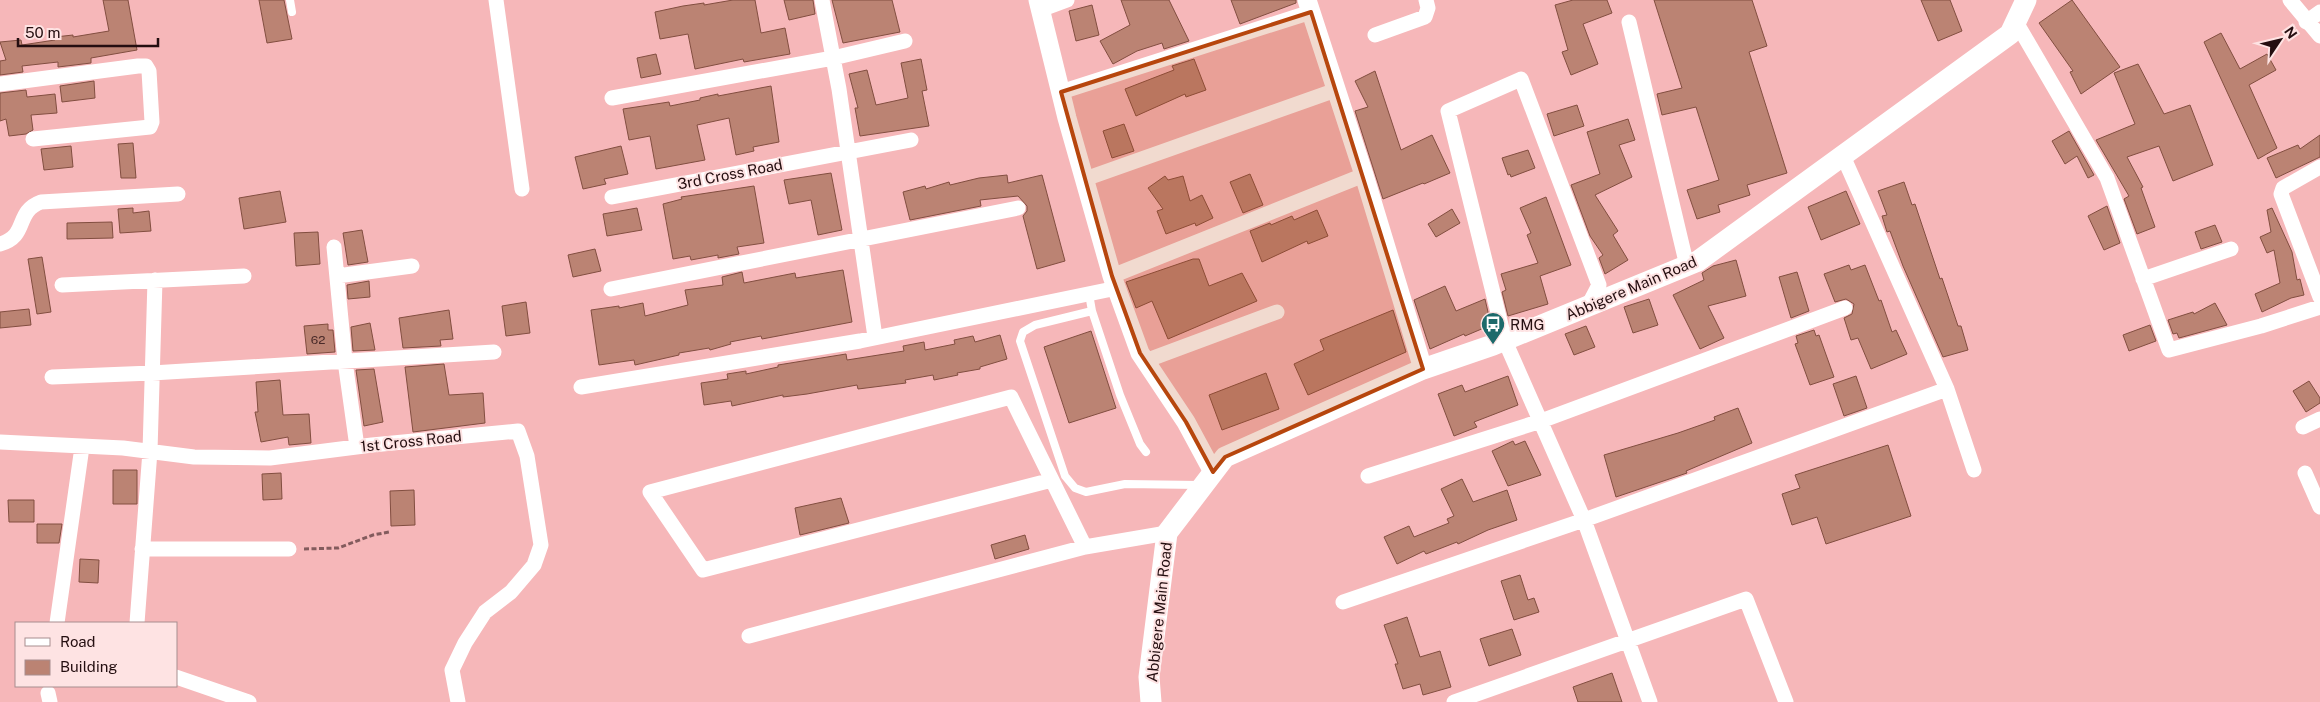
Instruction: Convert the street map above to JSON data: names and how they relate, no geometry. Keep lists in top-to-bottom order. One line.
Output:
{"streets":{"main road":["Abbigere Main Road"],"street":["3rd Cross Road","1st Cross Road"]},"places":{"bus stop":["RMG"]},"house_numbers":["62"],"legend":["Road","Building"],"scale_bar":"50 m","north":"top right"}
